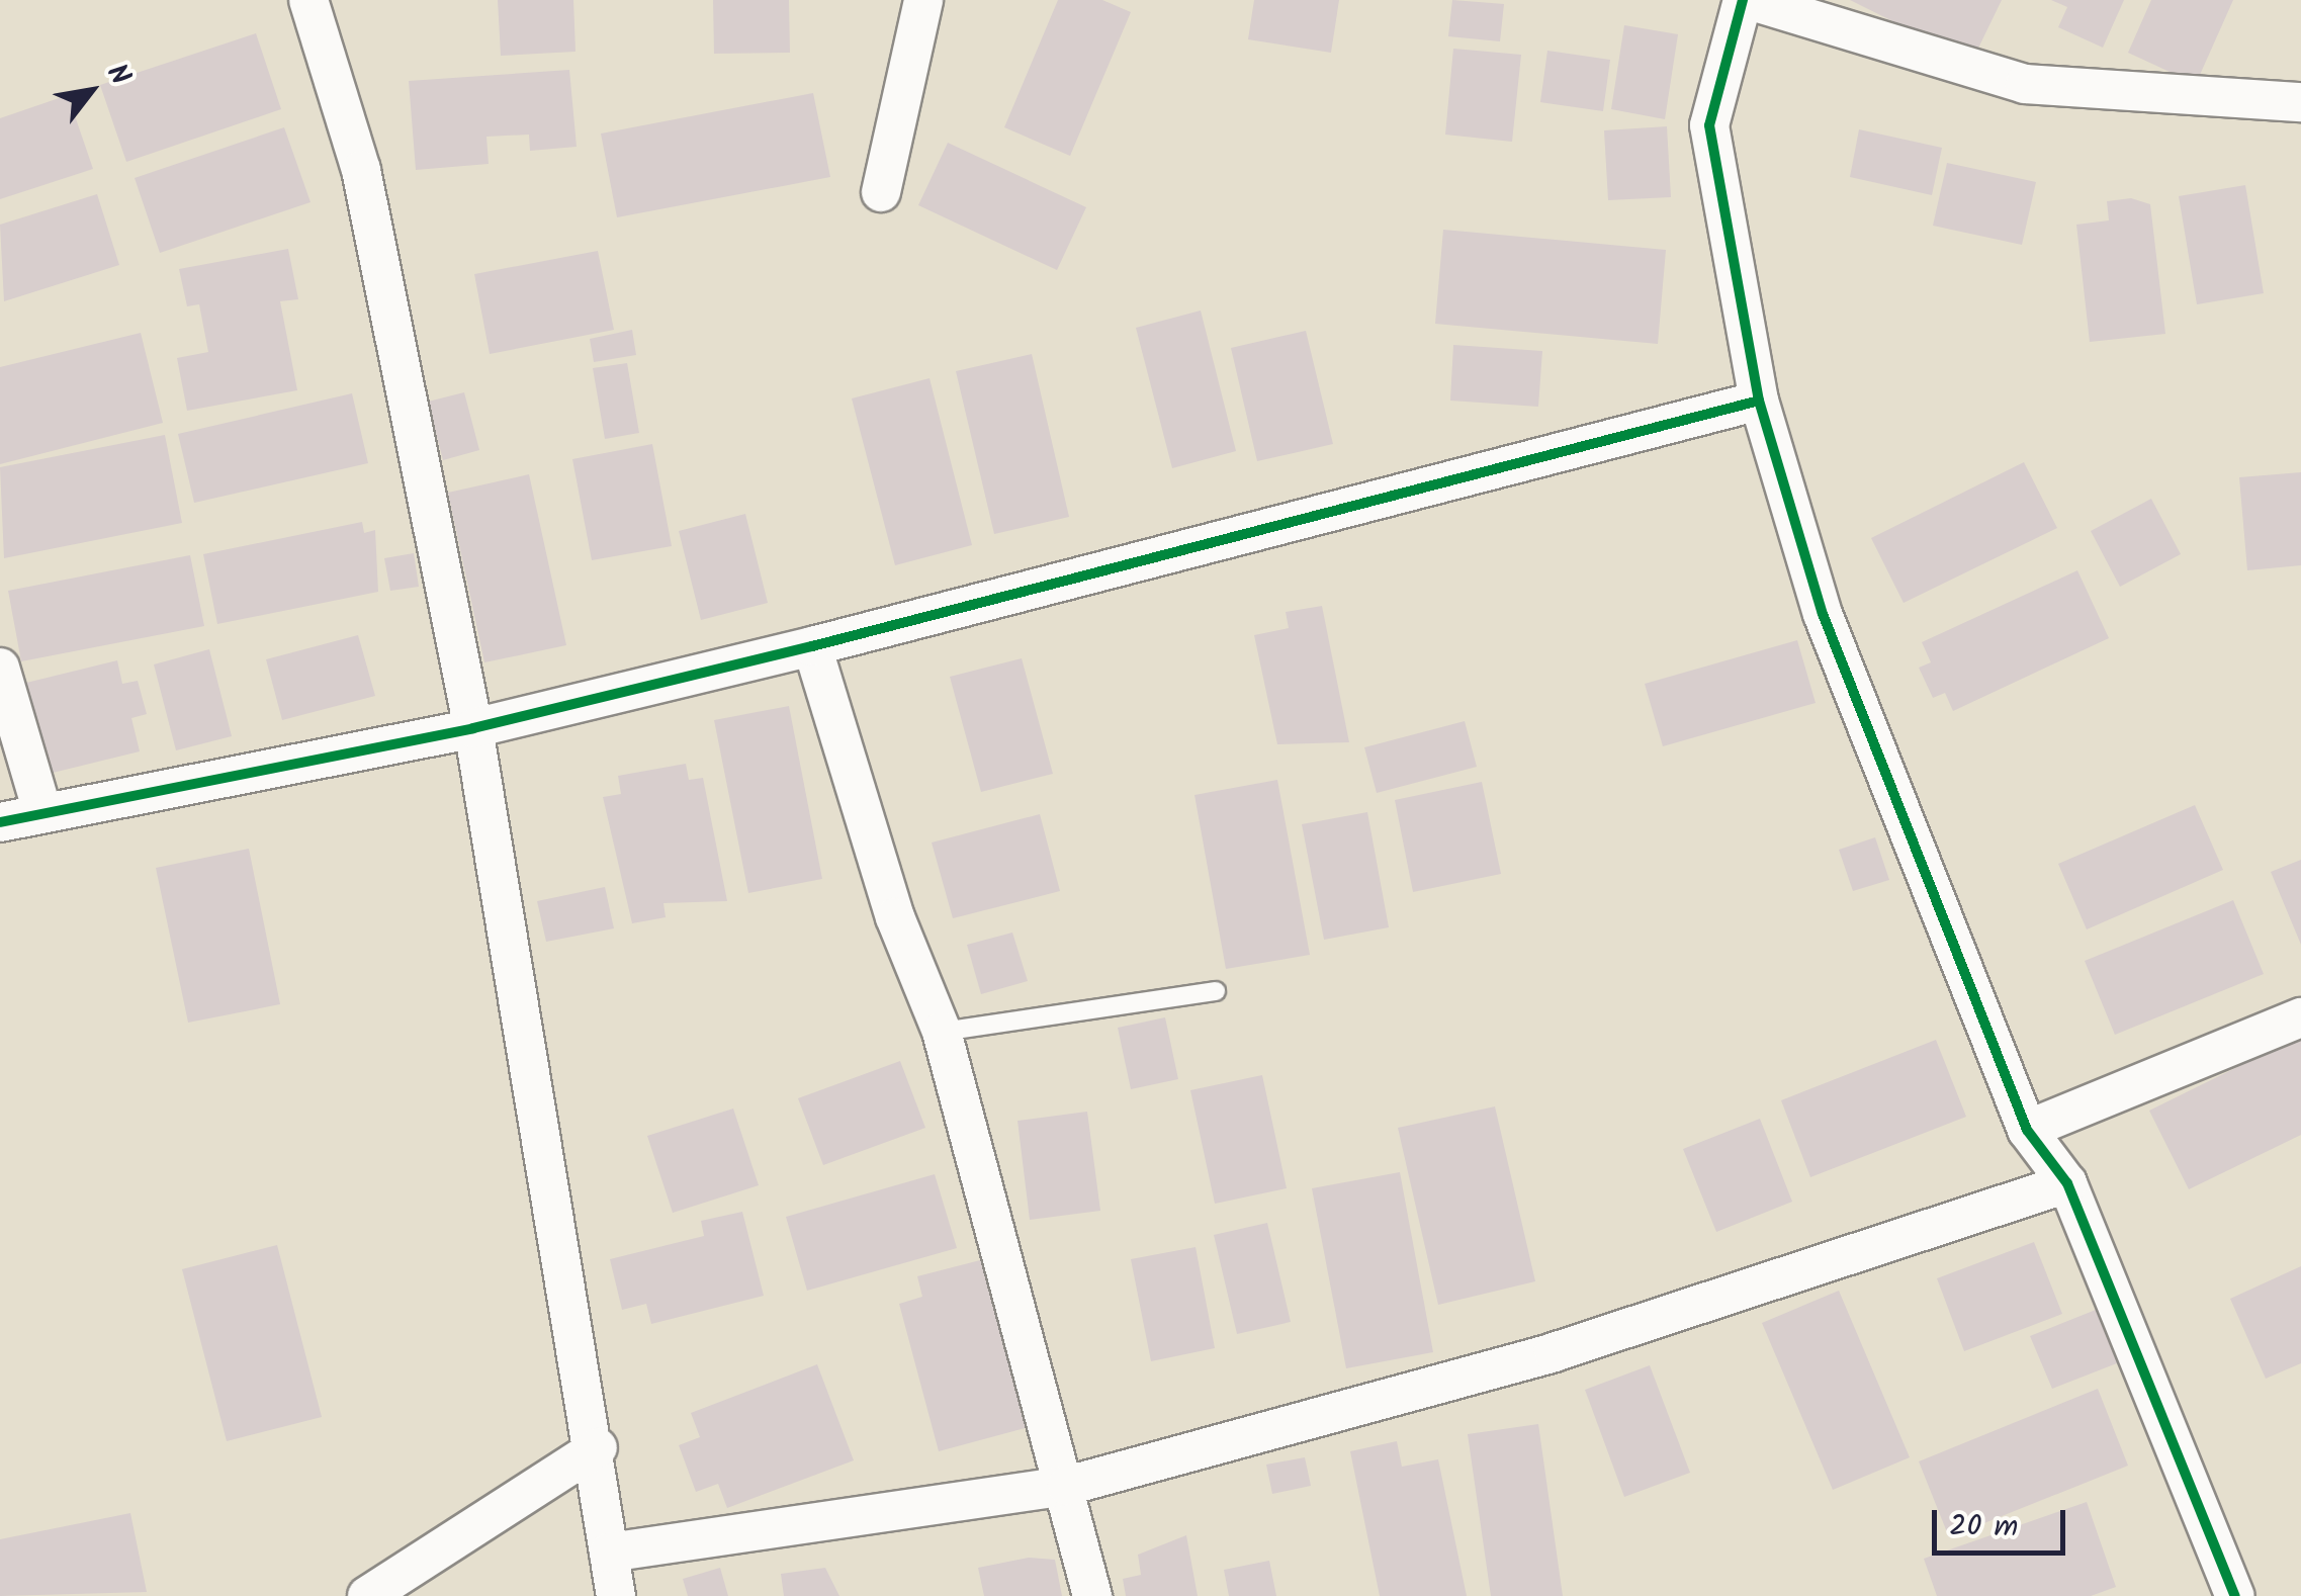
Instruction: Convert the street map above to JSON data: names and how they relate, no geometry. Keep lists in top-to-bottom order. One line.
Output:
{"scale_bar":"20 m","north":"top right"}
